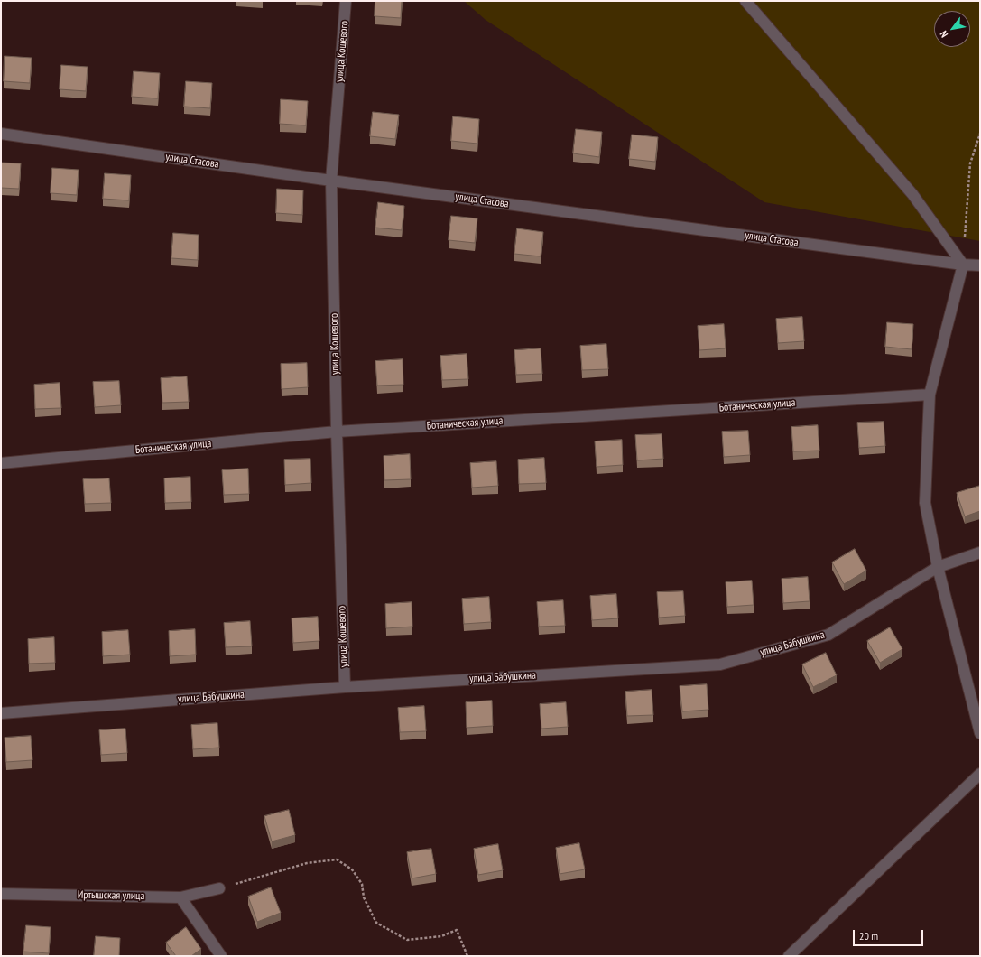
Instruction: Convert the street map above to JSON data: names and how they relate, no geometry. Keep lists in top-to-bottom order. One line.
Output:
{"streets":{"street":["улица Кошевого","улица Стасова","Ботаническая улица","улица Бабушкина","Иртышская улица"]},"crossings":[["улица Кошевого","улица Стасова"],["улица Кошевого","Ботаническая улица"],["улица Кошевого","улица Бабушкина"]],"scale_bar":"20 m","north":"bottom left"}
